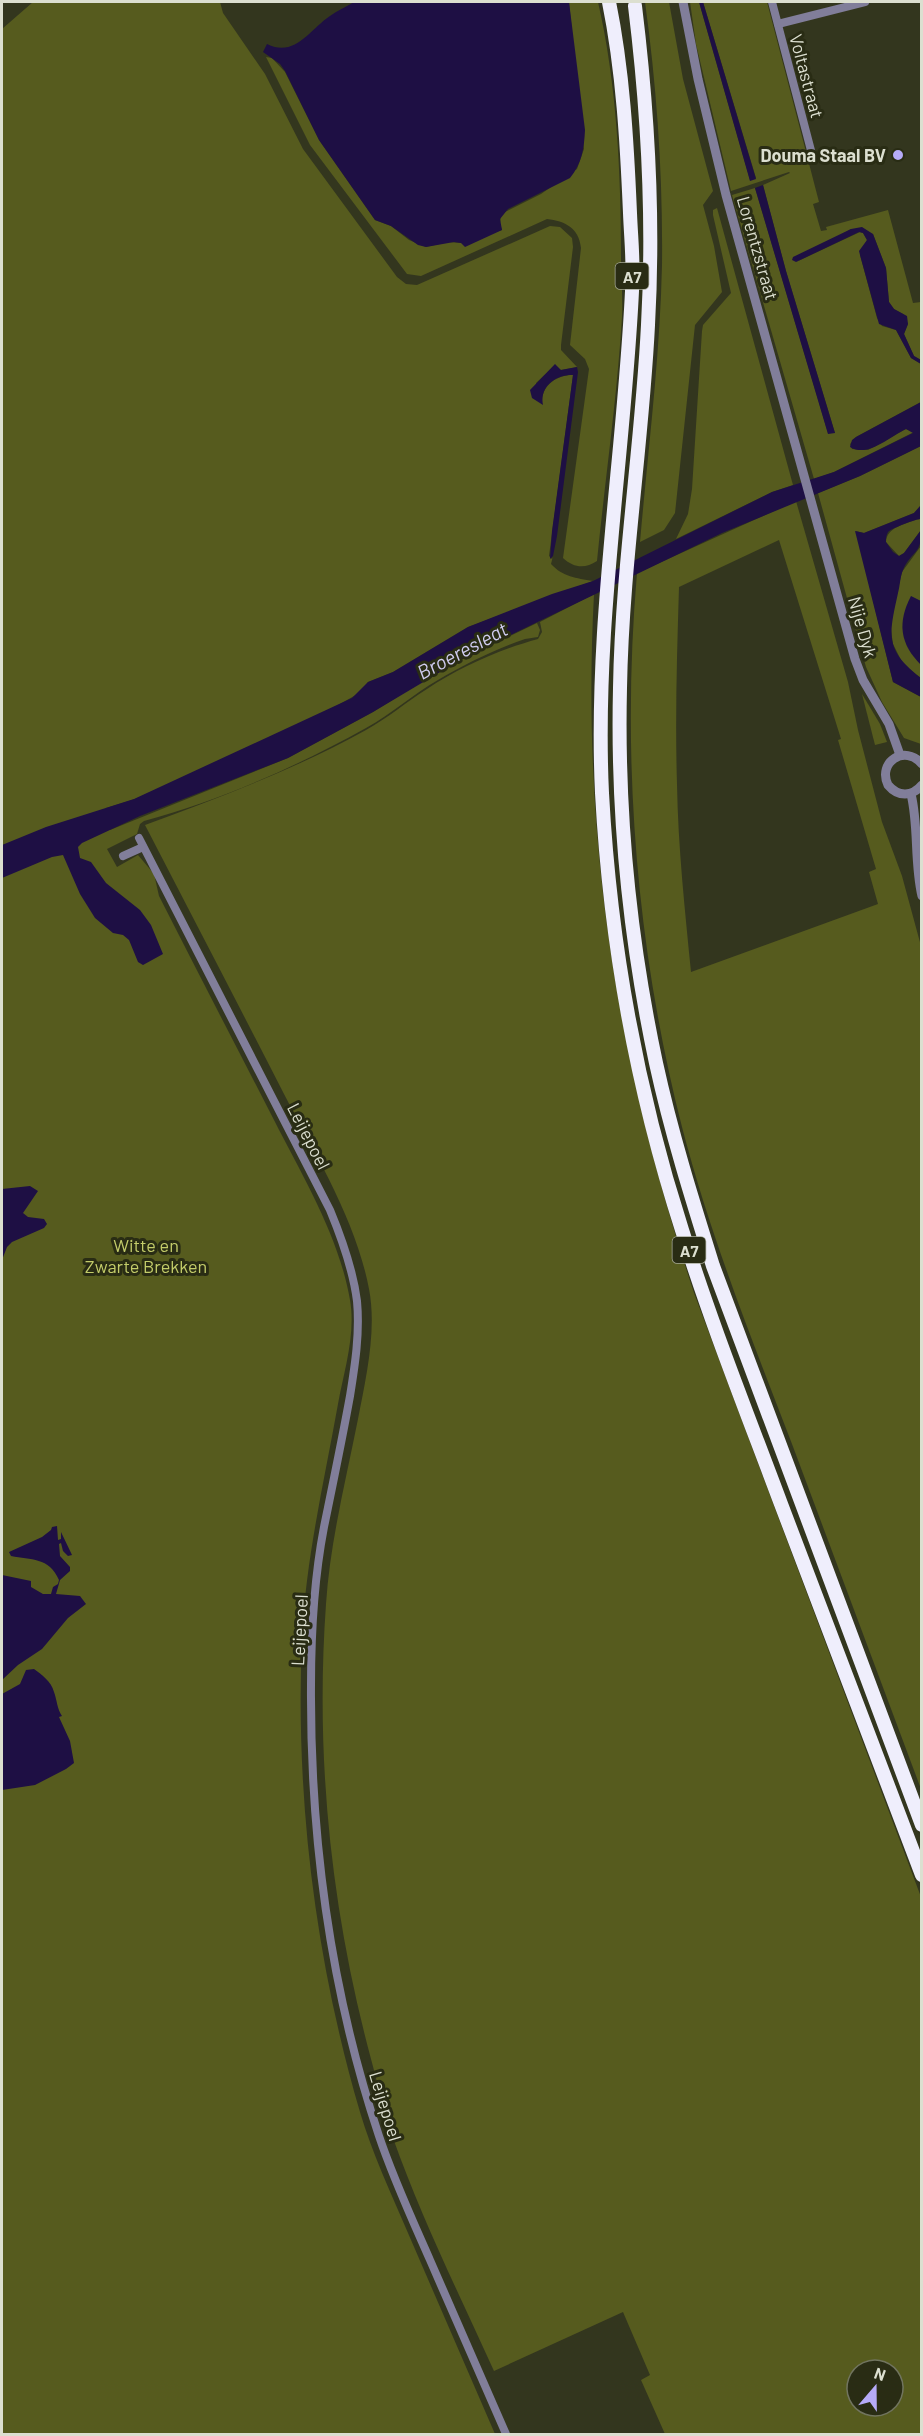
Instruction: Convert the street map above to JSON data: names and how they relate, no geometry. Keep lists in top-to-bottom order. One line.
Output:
{"streets":{"highway":["A7"],"street":["Voltastraat","Lorentzstraat","Nije Dyk","Leijepoel"]},"crossings":[["Lorentzstraat","Nije Dyk"]],"water":["Broeresleat"],"parks":["Witte en Zwarte Brekken"],"places":["Douma Staal BV"],"north":"top"}
